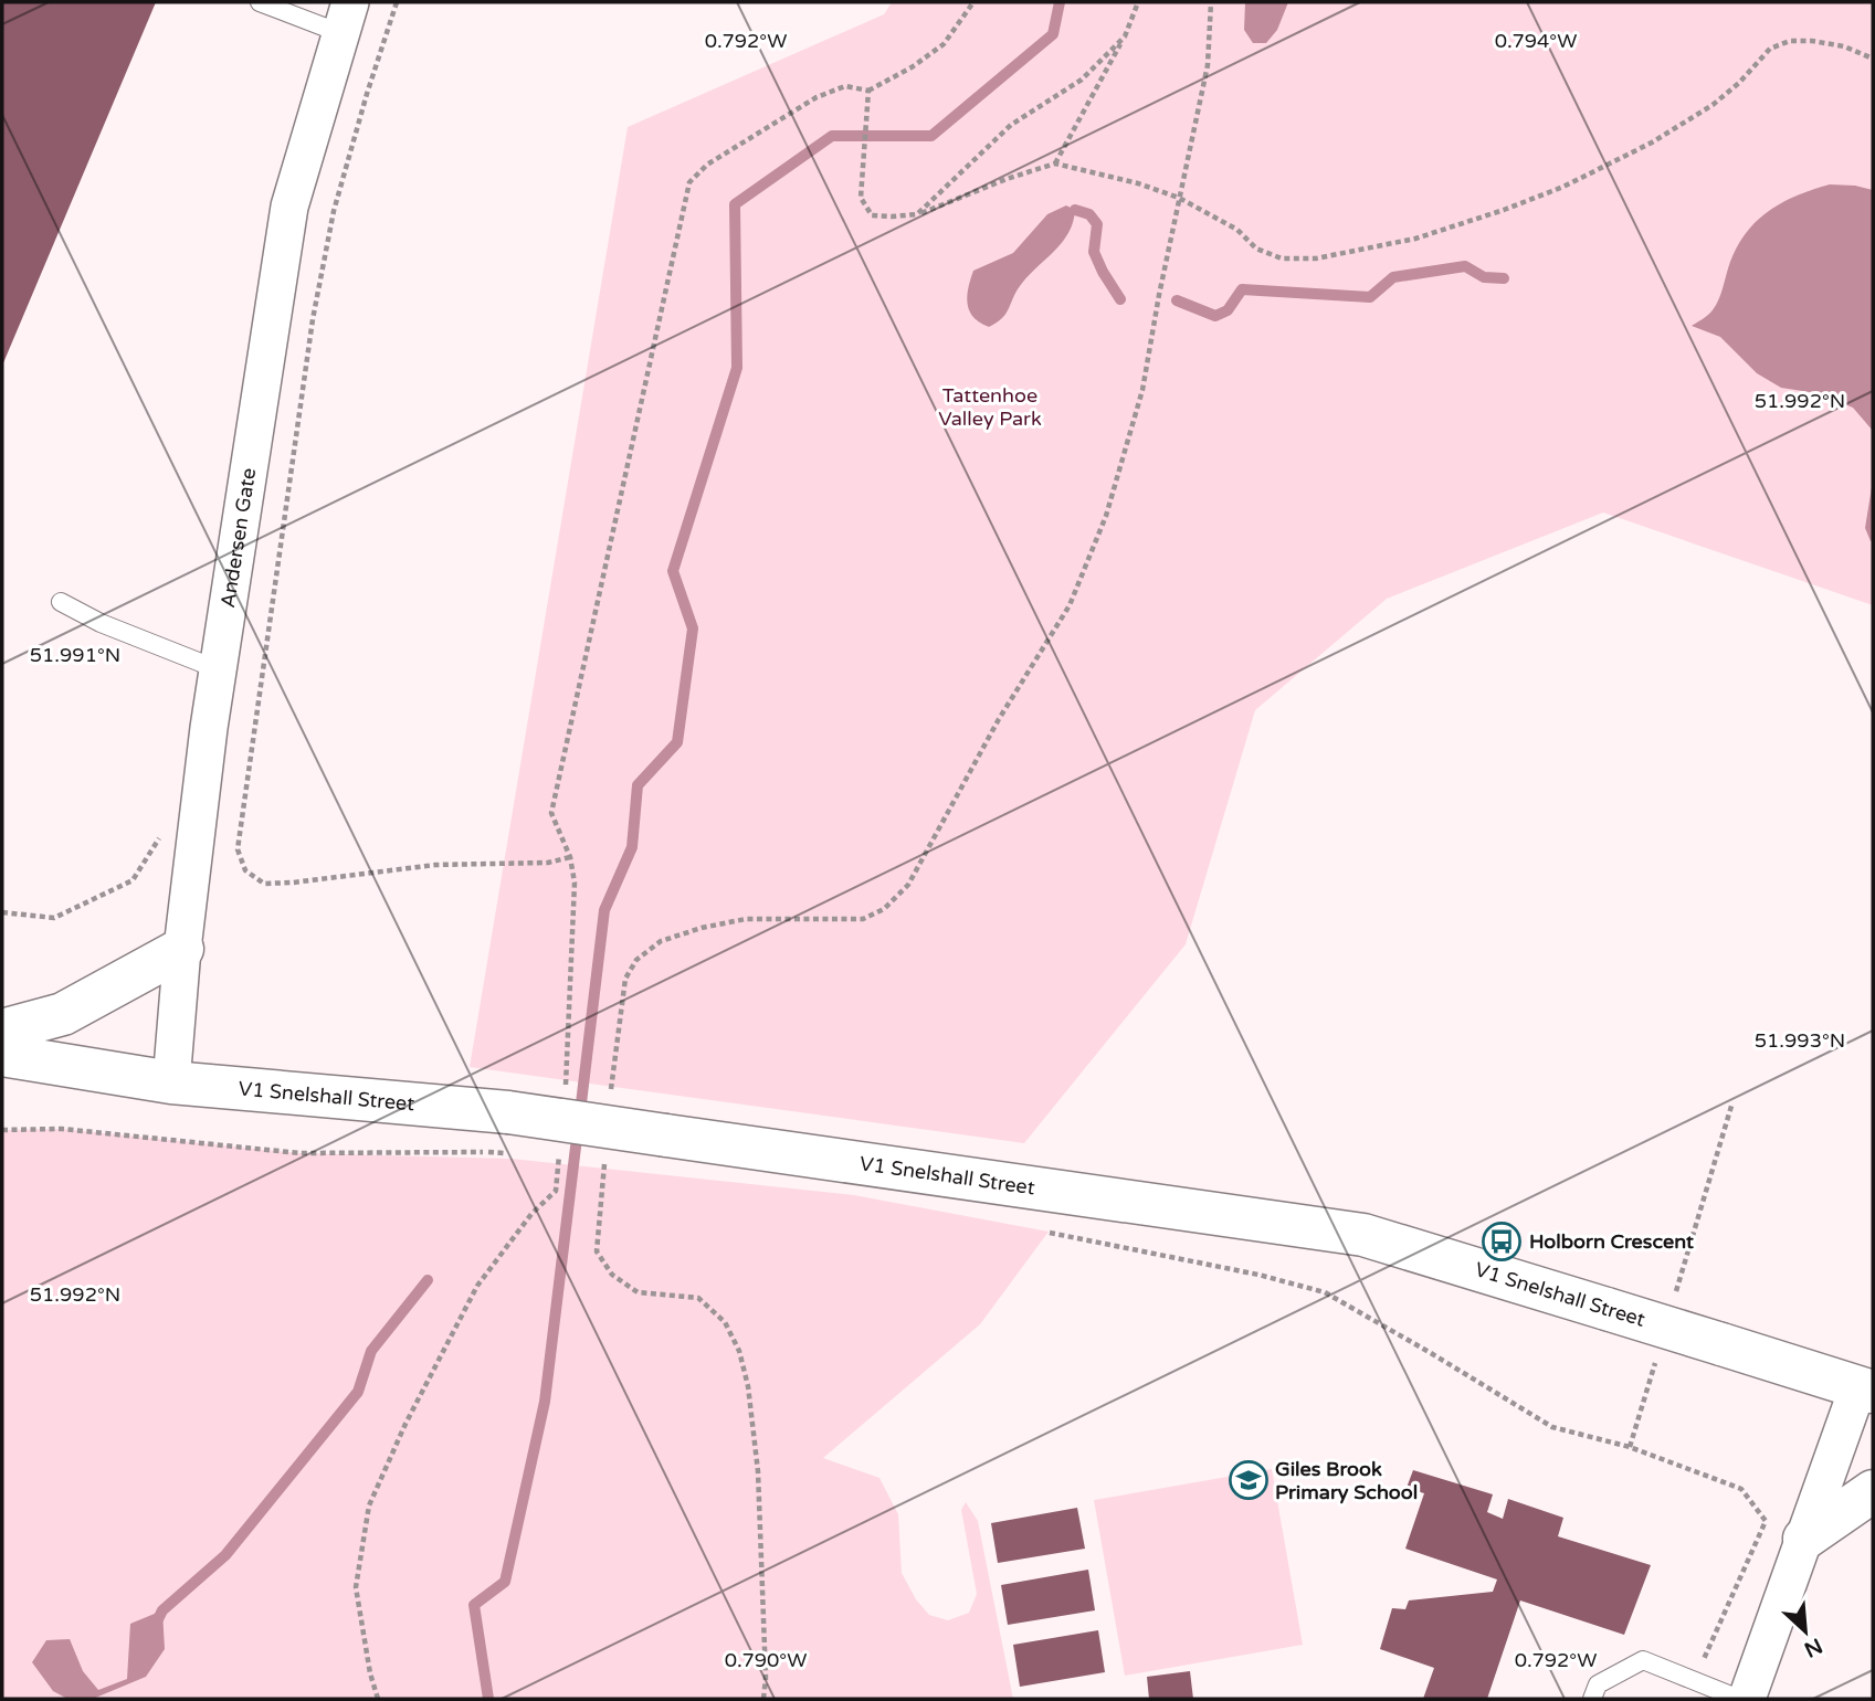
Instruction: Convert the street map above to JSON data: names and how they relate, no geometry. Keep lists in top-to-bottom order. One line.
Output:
{"streets":{"street":["Andersen Gate","V1 Snelshall Street"]},"crossings":[["Andersen Gate","V1 Snelshall Street"]],"parks":["Tattenhoe Valley Park"],"places":{"bus stop":["Holborn Crescent"],"school or university":["Giles Brook Primary School"]},"north":"bottom right","coordinates":["0.792°W","0.794°W","51.992°N","51.991°N","51.993°N","0.790°W"]}
